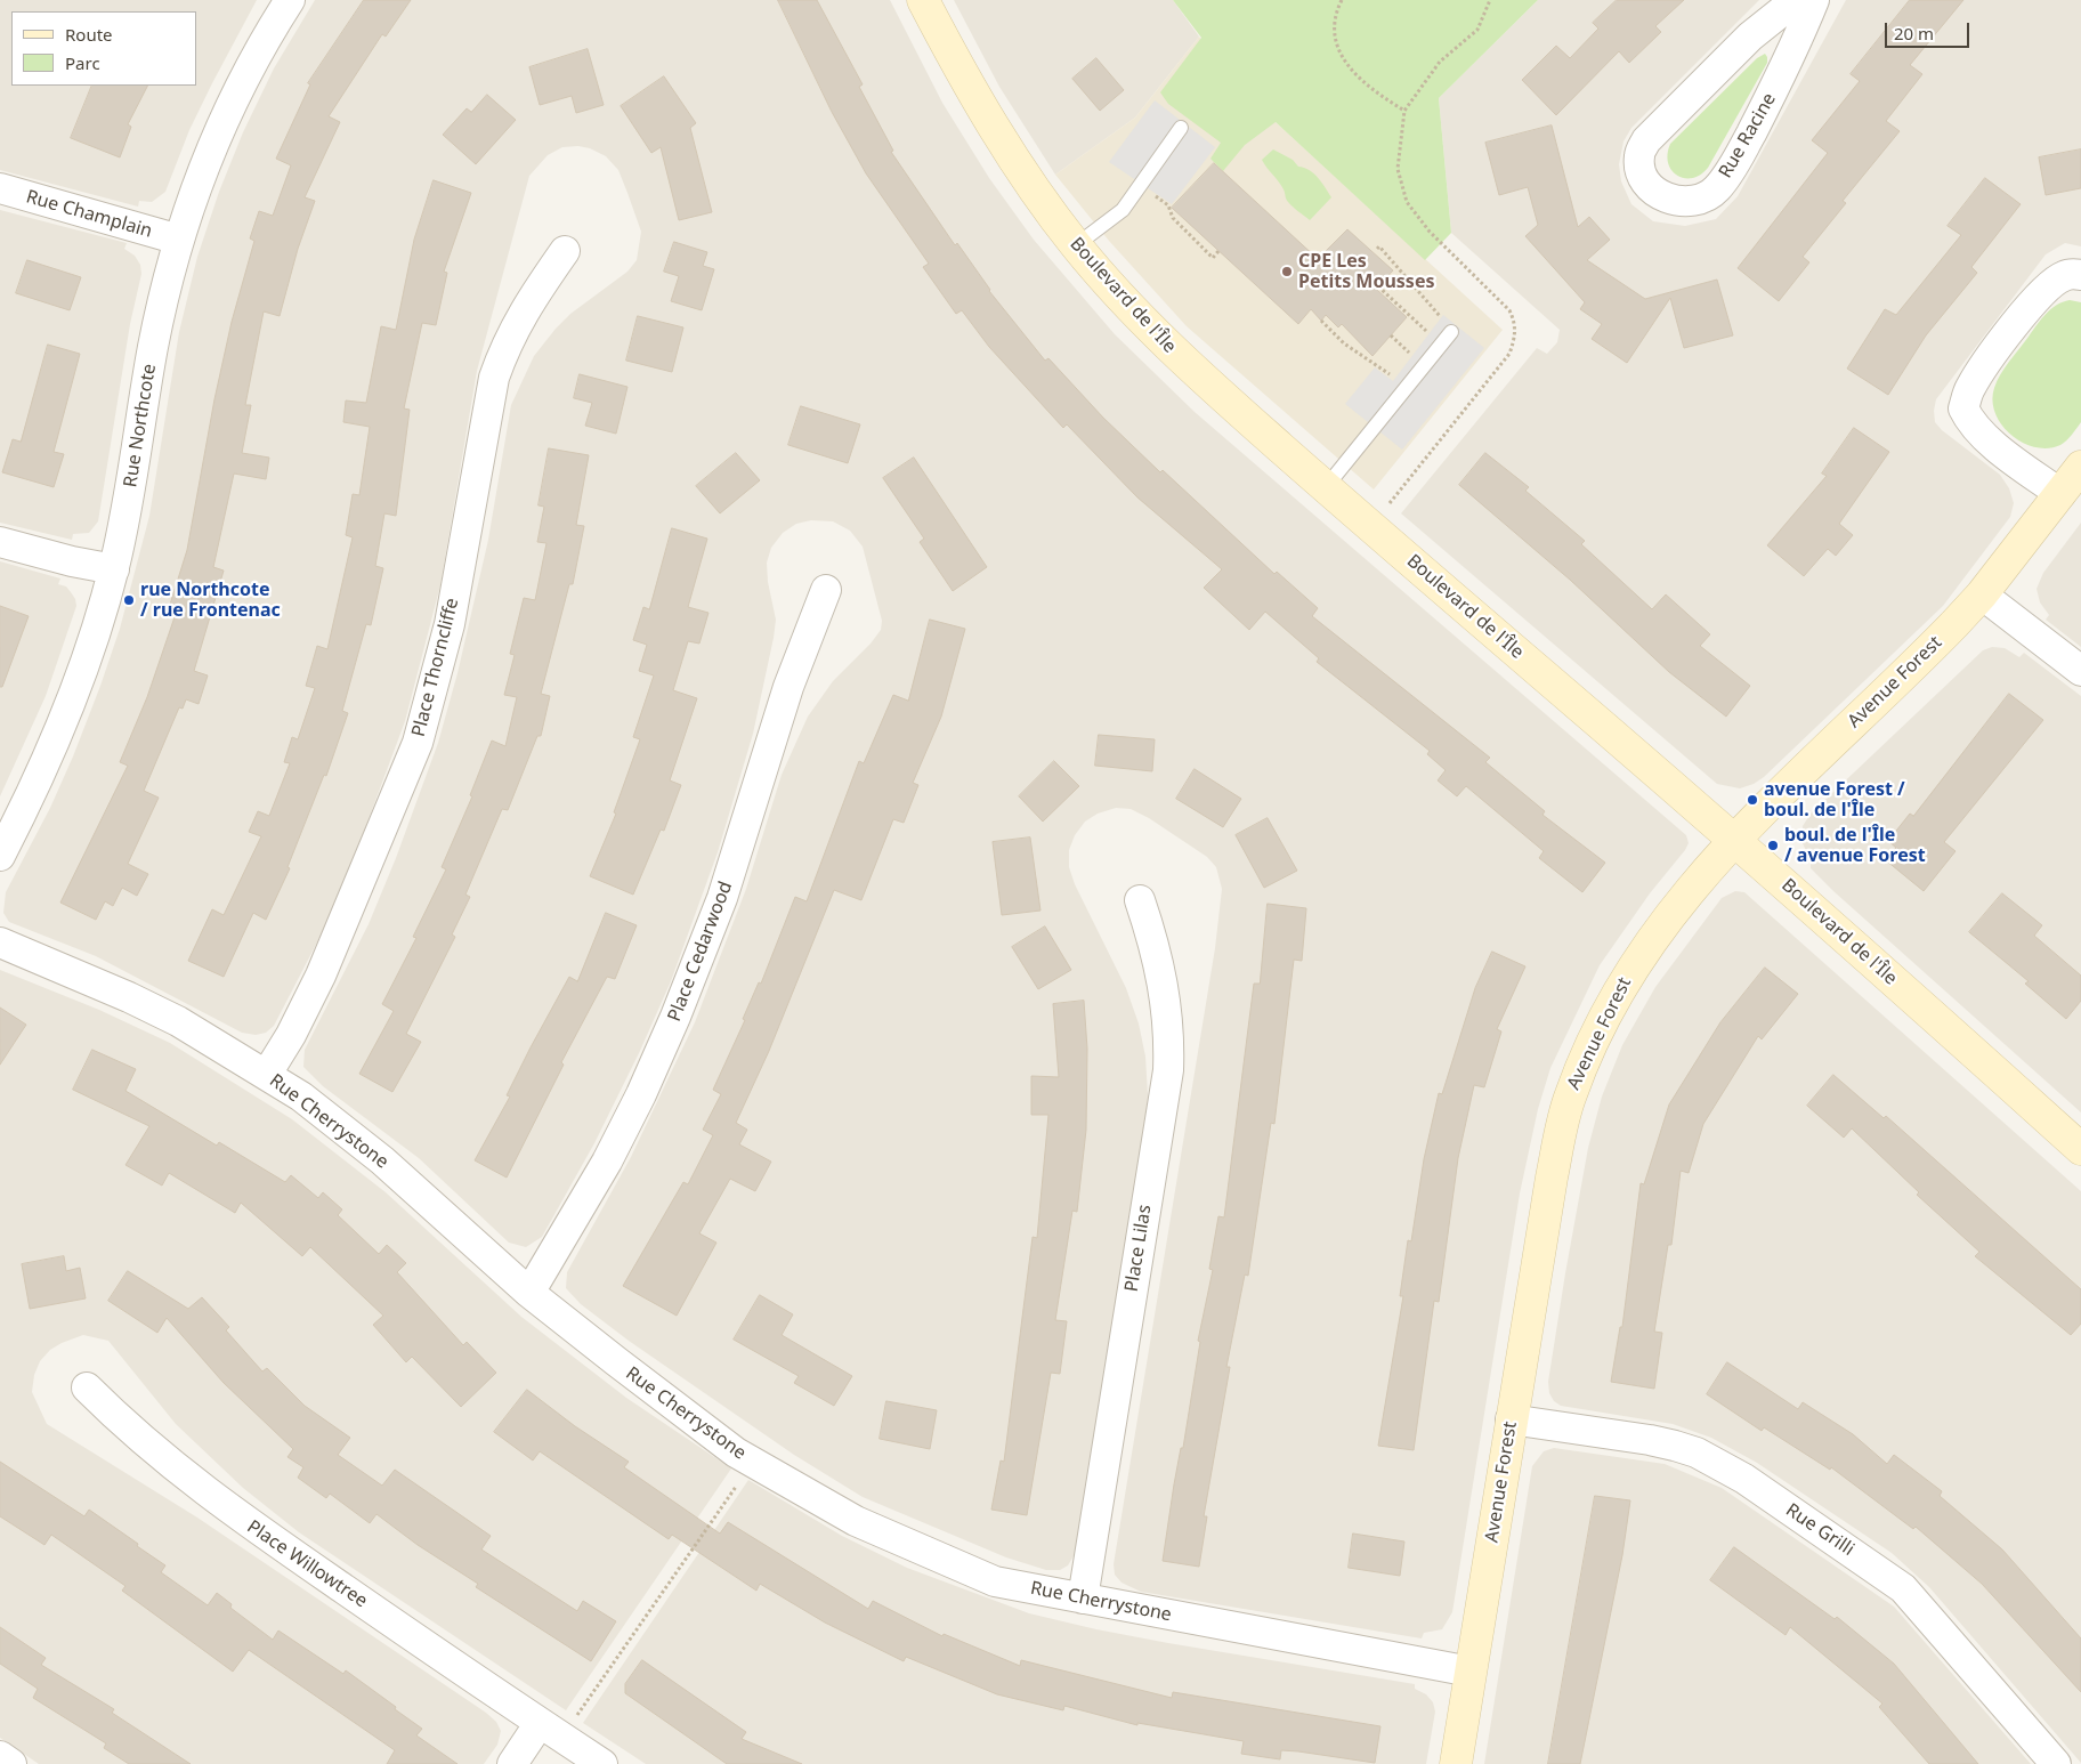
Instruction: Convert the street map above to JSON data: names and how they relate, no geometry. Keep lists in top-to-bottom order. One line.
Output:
{"streets":{"street":["Rue Racine","Rue Champlain","Boulevard de l'Île","Rue Northcote","Place Thorncliffe","Avenue Forest","Place Cedarwood","Rue Cherrystone","Place Lilas","Rue Grilli","Place Willowtree"]},"crossings":[["Rue Champlain","Rue Northcote"],["Boulevard de l'Île","Avenue Forest"],["Place Thorncliffe","Rue Cherrystone"],["Avenue Forest","Rue Cherrystone"],["Avenue Forest","Rue Grilli"],["Place Cedarwood","Rue Cherrystone"],["Rue Cherrystone","Place Lilas"]],"places":["CPE Les Petits Mousses","rue Northcote / rue Frontenac","avenue Forest / boul. de l'Île","boul. de l'Île / avenue Forest"],"legend":["Route","Parc"],"scale_bar":"20 m"}
